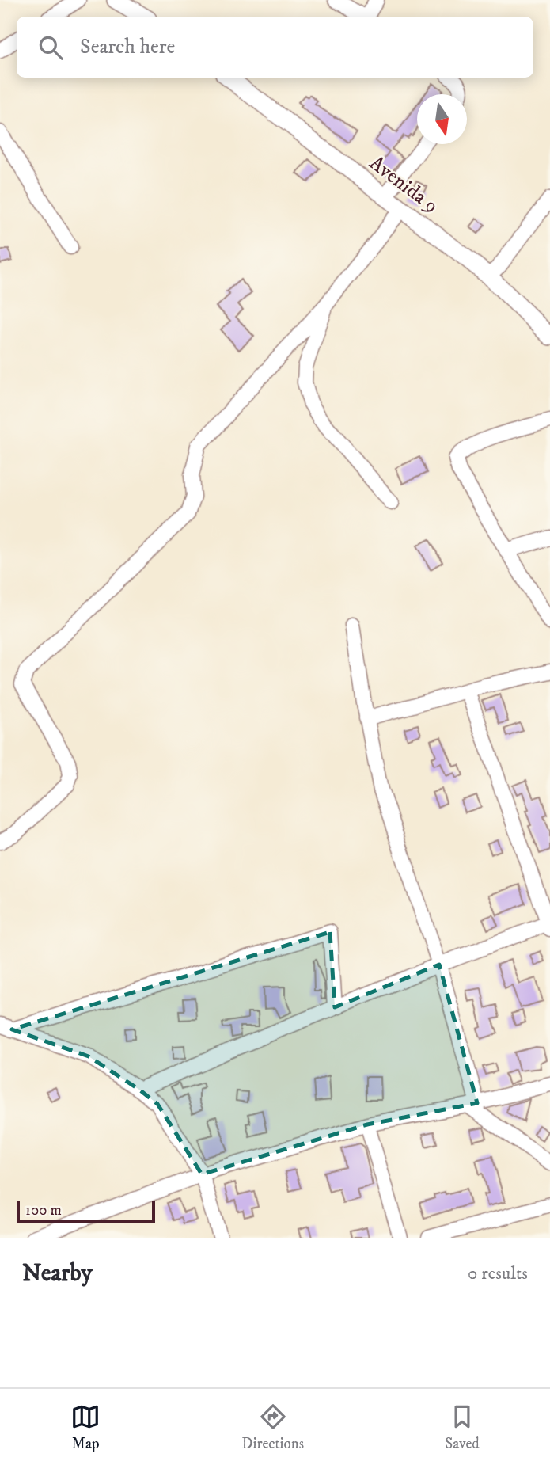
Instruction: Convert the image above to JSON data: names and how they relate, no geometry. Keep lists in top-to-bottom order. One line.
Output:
{"streets":{"main road":["Avenida 9"]},"scale_bar":"100 m","north":"bottom","page":{"search":"Search here","scale":"100 m","heading":["Nearby","0 results"],"nav":["Map","Directions","Saved"]}}
